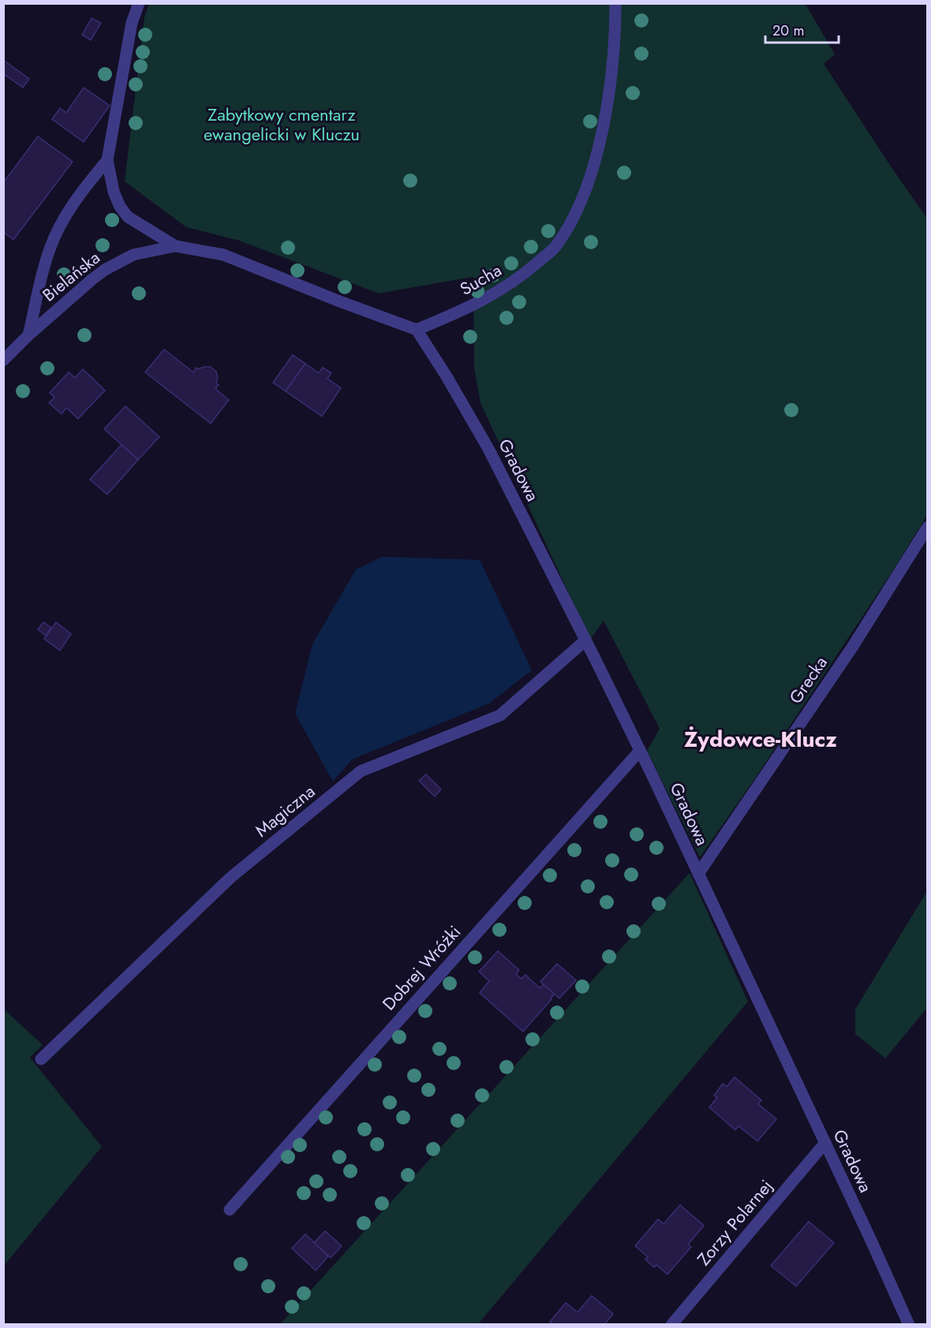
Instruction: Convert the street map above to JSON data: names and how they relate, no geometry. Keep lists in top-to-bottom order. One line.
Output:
{"streets":{"street":["Bielańska","Sucha","Gradowa","Grecka","Magiczna","Dobrej Wróżki","Zorzy Polarnej"]},"crossings":[["Sucha","Gradowa"],["Gradowa","Grecka"],["Gradowa","Magiczna"],["Gradowa","Dobrej Wróżki"],["Gradowa","Zorzy Polarnej"]],"districts":["Żydowce-Klucz"],"parks":["Zabytkowy cmentarz ewangelicki w Kluczu"],"scale_bar":"20 m"}
